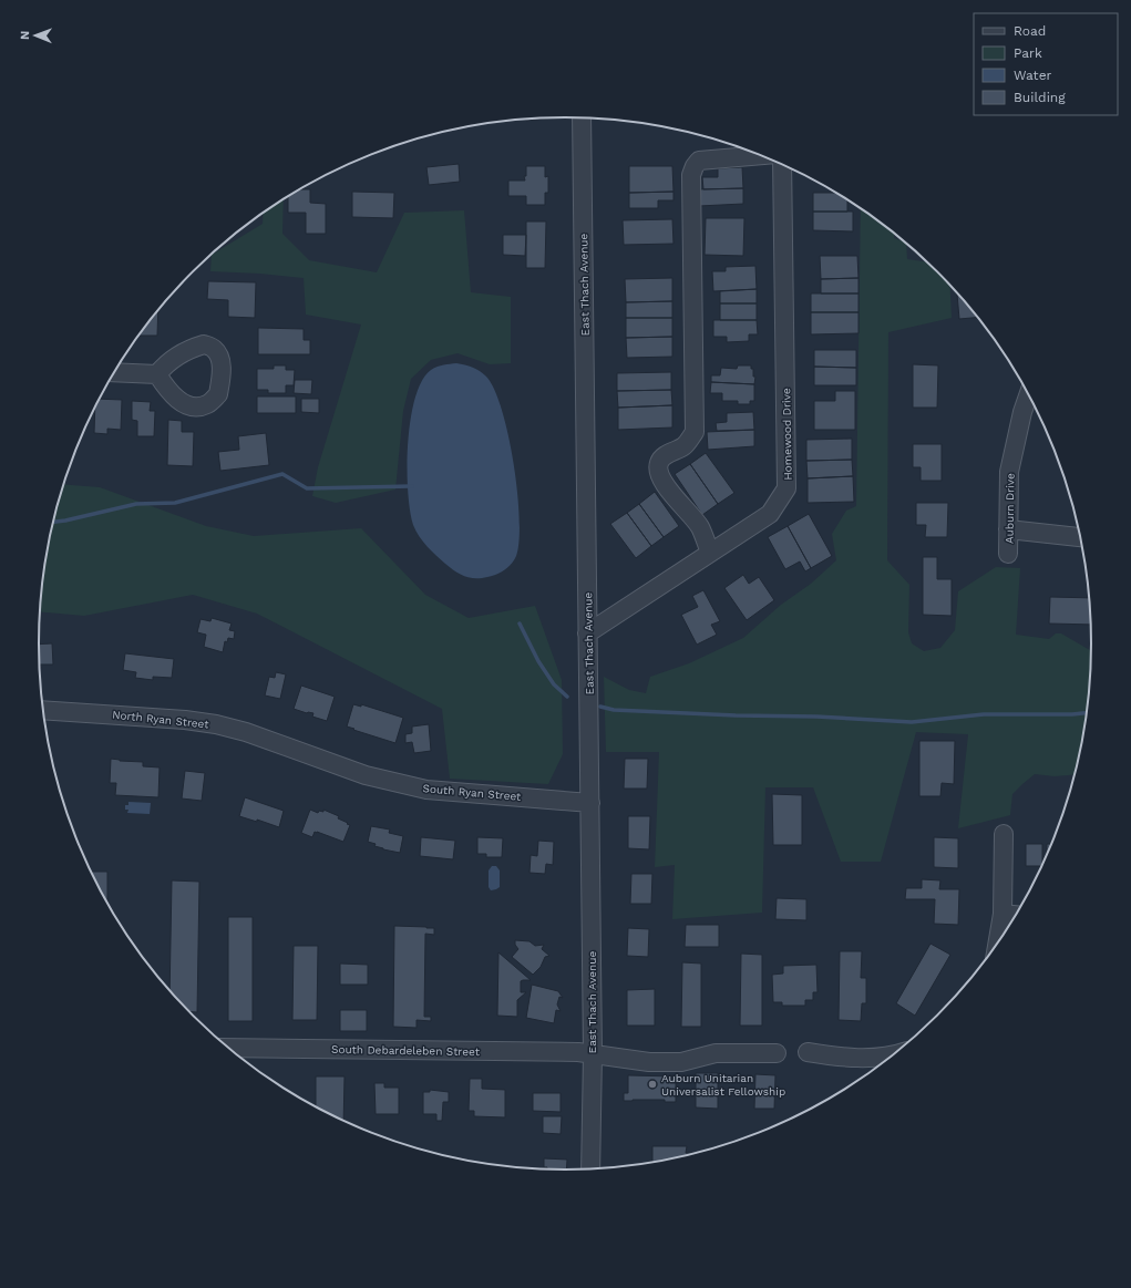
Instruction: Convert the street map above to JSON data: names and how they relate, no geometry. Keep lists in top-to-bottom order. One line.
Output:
{"streets":{"street":["East Thach Avenue","Homewood Drive","Auburn Drive","North Ryan Street","South Ryan Street","South Debardeleben Street"]},"crossings":[["East Thach Avenue","Homewood Drive"],["East Thach Avenue","South Ryan Street"],["East Thach Avenue","South Debardeleben Street"],["North Ryan Street","South Ryan Street"]],"places":["Auburn Unitarian Universalist Fellowship"],"legend":["Road","Park","Water","Building"],"north":"left"}
